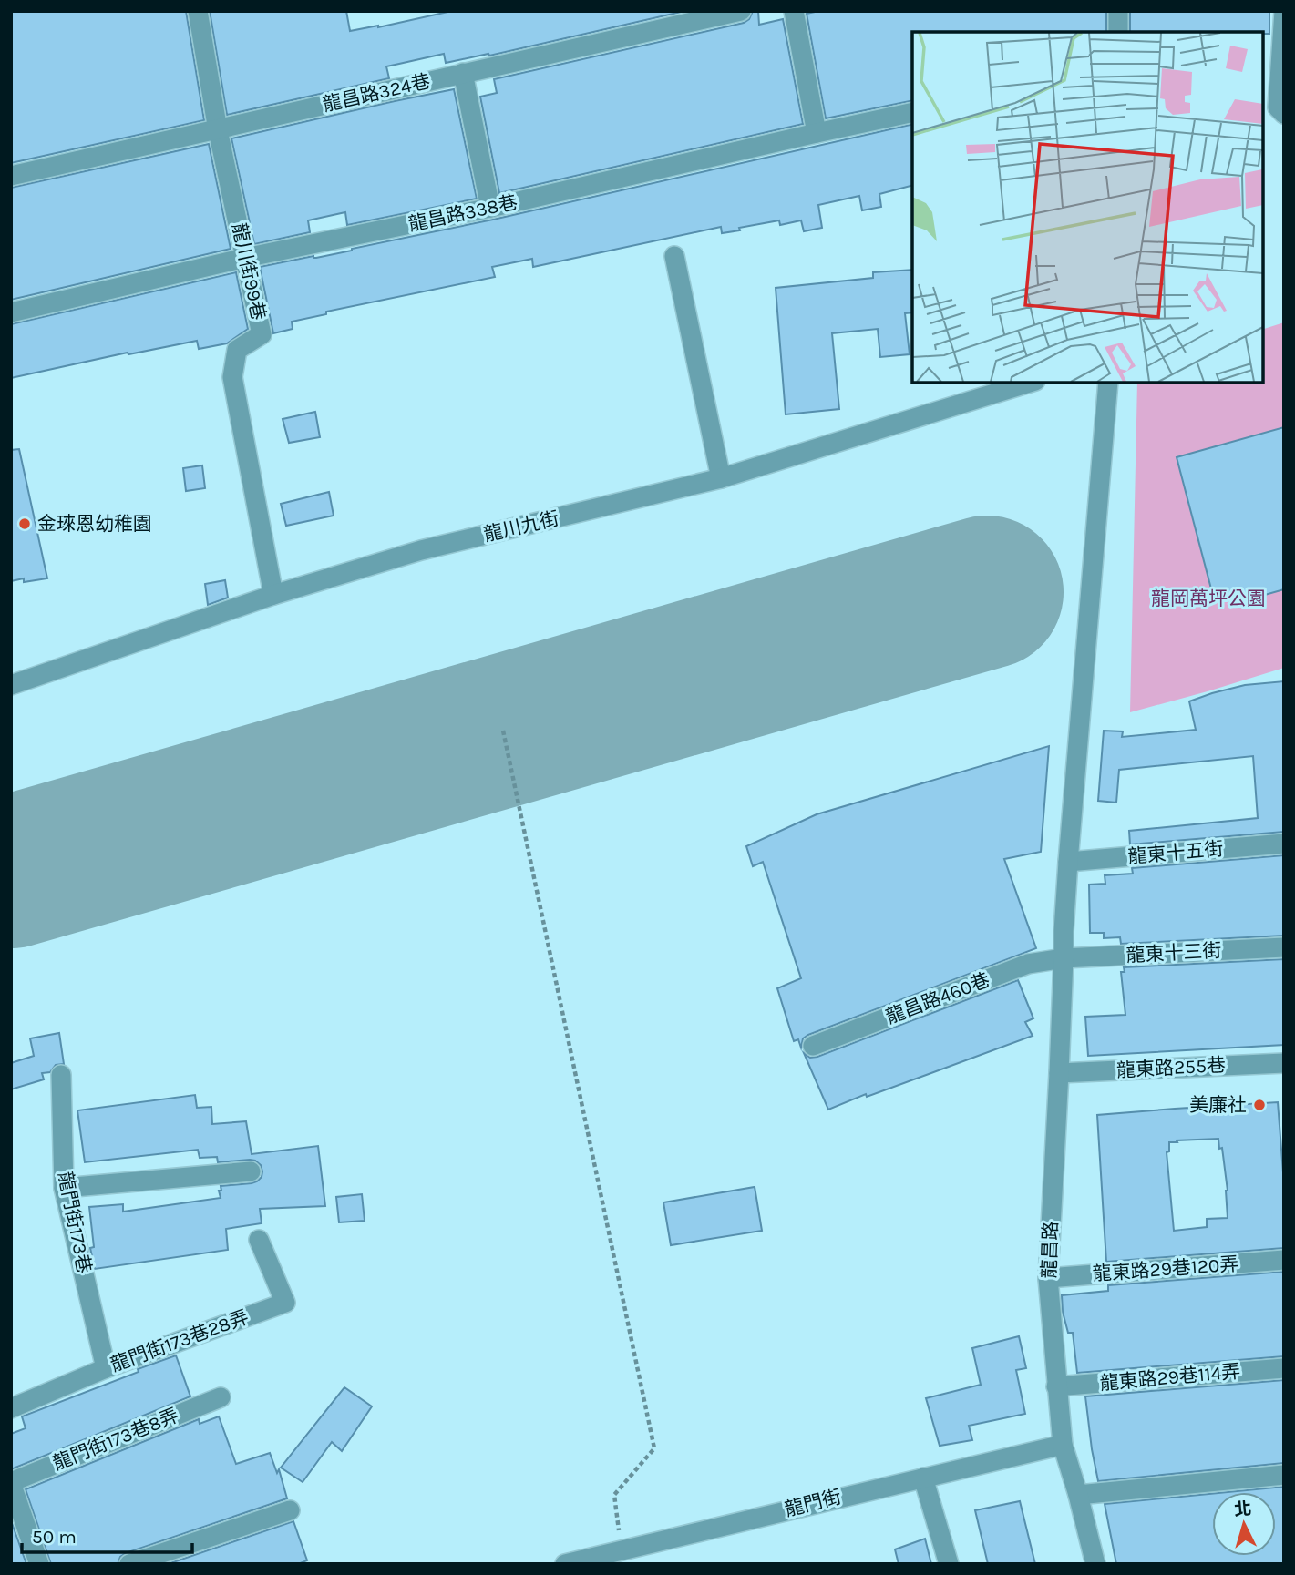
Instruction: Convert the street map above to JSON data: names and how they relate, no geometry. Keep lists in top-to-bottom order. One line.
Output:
{"streets":{"street":["龍昌路324巷","龍昌路338巷","龍川街99巷","龍川九街","龍東十五街","龍東十三街","龍昌路460巷","龍東路255巷","龍門街173巷","龍昌路","龍東路29巷120弄","龍門街173巷28弄","龍東路29巷114弄","龍門街173巷8弄","龍門街"]},"crossings":[["龍昌路324巷","龍川街99巷"],["龍昌路338巷","龍川街99巷"],["龍川街99巷","龍川九街"],["龍東十五街","龍昌路"],["龍東十三街","龍昌路460巷"],["龍東十三街","龍昌路"],["龍昌路460巷","龍昌路"],["龍東路255巷","龍昌路"],["龍門街173巷","龍門街173巷28弄"],["龍昌路","龍東路29巷120弄"],["龍昌路","龍東路29巷114弄"],["龍昌路","龍門街"]],"parks":["龍岡萬坪公園"],"places":["金琜恩幼稚園","美廉社"],"scale_bar":"50 m","north":"top"}
